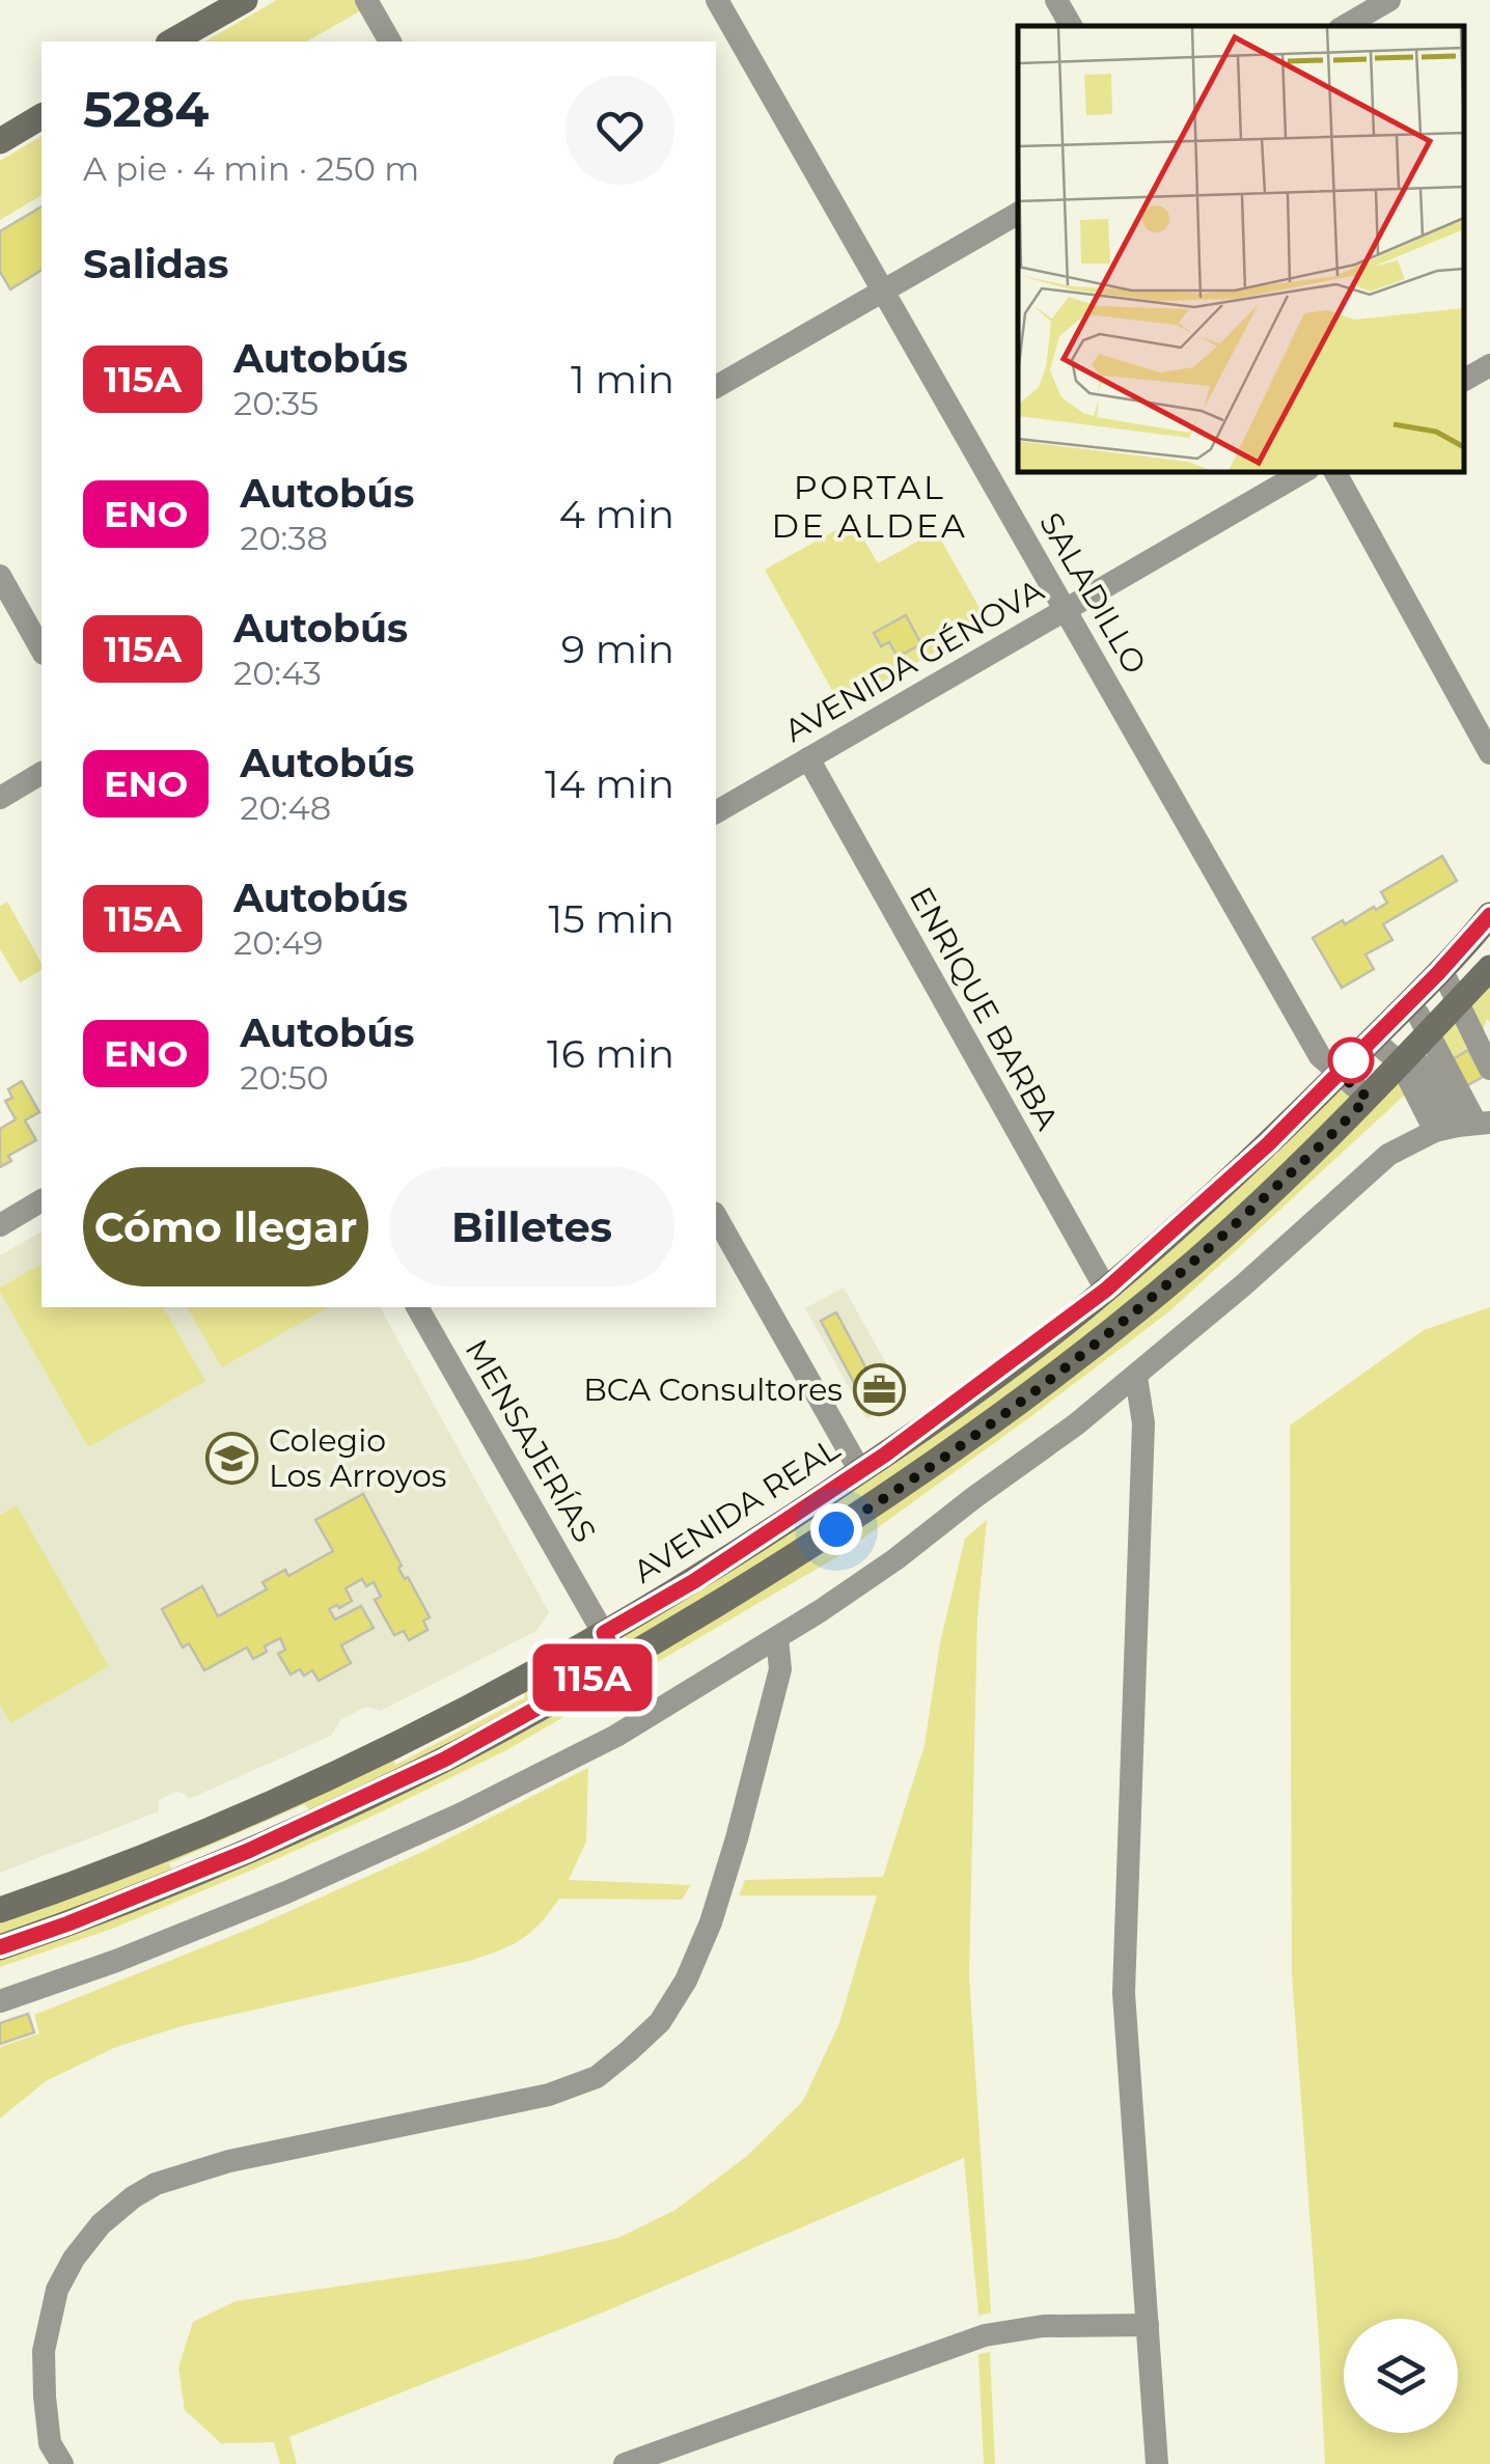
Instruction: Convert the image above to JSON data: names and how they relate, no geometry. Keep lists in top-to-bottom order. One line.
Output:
{"streets":{"main road":["AVENIDA REAL"],"street":["SALADILLO","AVENIDA GÉNOVA","ENRIQUE BARBA","MENSAJERÍAS"]},"crossings":[["SALADILLO","AVENIDA GÉNOVA"],["SALADILLO","AVENIDA REAL"],["AVENIDA GÉNOVA","ENRIQUE BARBA"],["ENRIQUE BARBA","AVENIDA REAL"],["MENSAJERÍAS","AVENIDA REAL"]],"districts":["PORTAL DE ALDEA"],"places":{"office":["BCA Consultores"],"school or university":["Colegio Los Arroyos"]},"lines":["bus line 115A"],"page":{"on_map":"115A","heading":[["5284","A pie · 4 min · 250 m"],"Salidas"],"list":[{"mark":"115A","name":"Autobús","note":"20:35","value":"1 min"},{"mark":"ENO","name":"Autobús","note":"20:38","value":"4 min"},{"mark":"115A","name":"Autobús","note":"20:43","value":"9 min"},{"mark":"ENO","name":"Autobús","note":"20:48","value":"14 min"},{"mark":"115A","name":"Autobús","note":"20:49","value":"15 min"},{"mark":"ENO","name":"Autobús","note":"20:50","value":"16 min"}],"buttons":["Cómo llegar","Billetes"]}}
